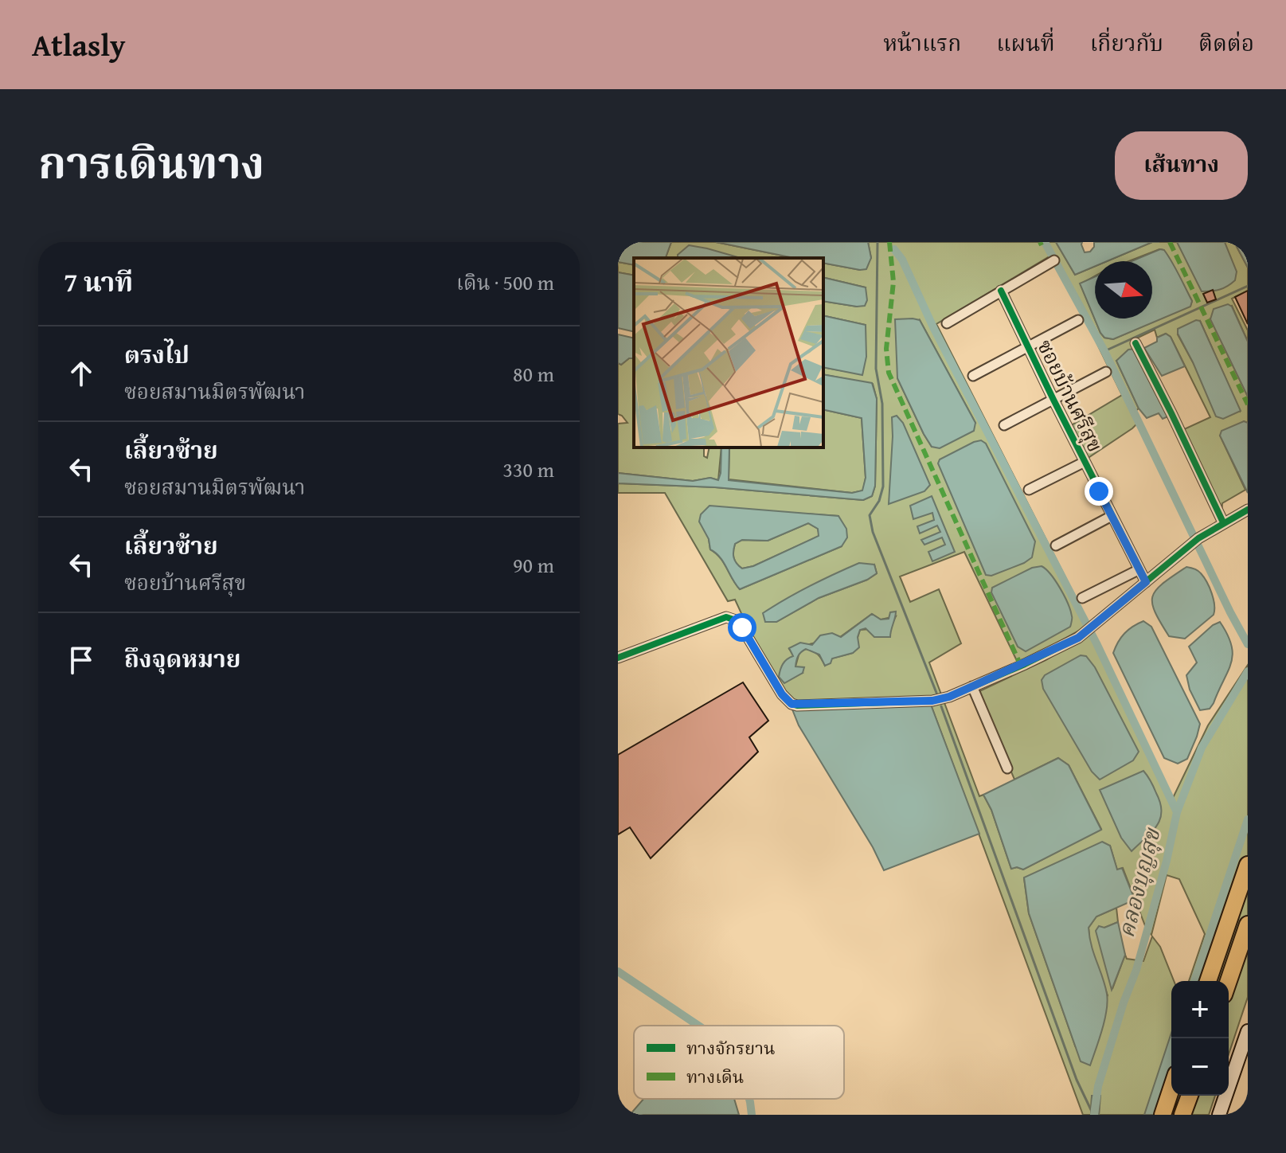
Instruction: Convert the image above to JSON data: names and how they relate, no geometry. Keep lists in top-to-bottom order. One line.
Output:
{"streets":{"street":["ซอยบ้านศรีสุข"]},"water":["คลองบุญสุข"],"legend":["ทางจักรยาน","ทางเดิน"],"north":"right","page":{"header":"Atlasly","nav":["หน้าแรก","แผนที่","เกี่ยวกับ","ติดต่อ"],"title":"การเดินทาง","buttons":"เส้นทาง","heading":["7 นาที","เดิน · 500 m"],"list":[["ตรงไป","ซอยสมานมิตรพัฒนา","80 m"],["เลี้ยวซ้าย","ซอยสมานมิตรพัฒนา","330 m"],["เลี้ยวซ้าย","ซอยบ้านศรีสุข","90 m"],"ถึงจุดหมาย"],"map_buttons":["+","−"]}}
